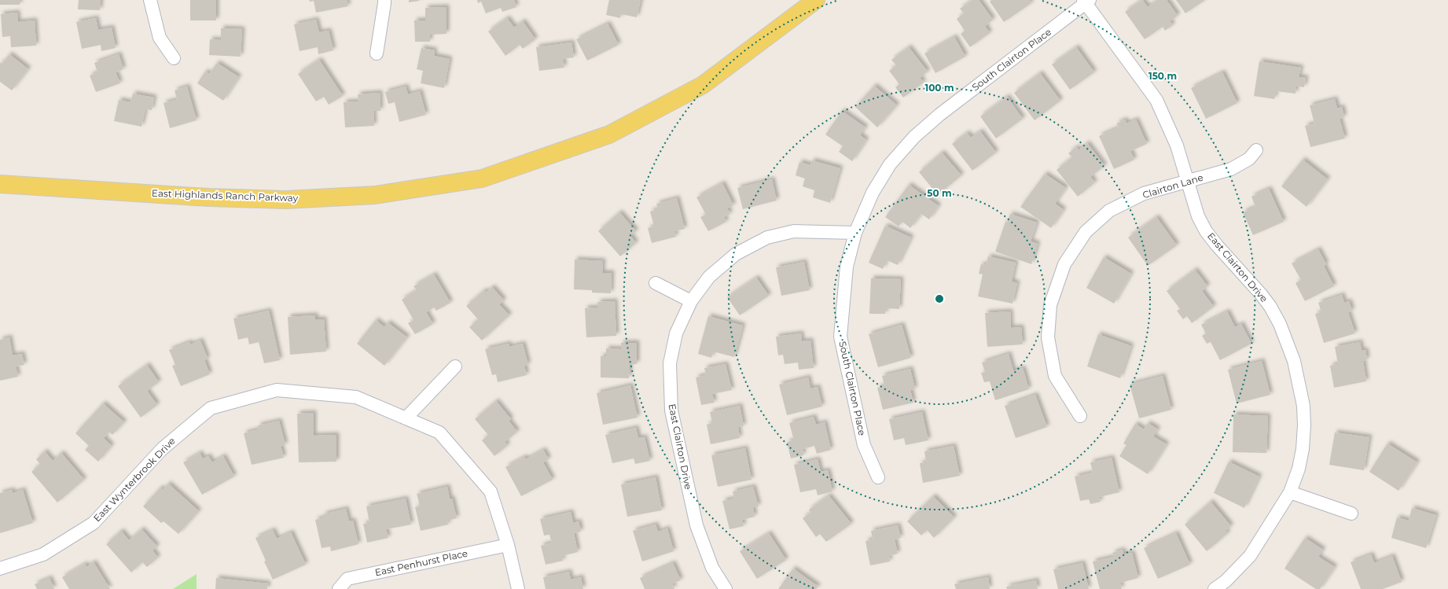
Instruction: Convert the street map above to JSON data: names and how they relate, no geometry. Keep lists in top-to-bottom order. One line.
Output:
{"streets":{"main road":["East Highlands Ranch Parkway"],"street":["South Clairton Place","Clairton Lane","East Clairton Drive","East Wynterbrook Drive","East Penhurst Place"]},"crossings":[["South Clairton Place","East Clairton Drive"],["Clairton Lane","East Clairton Drive"],["East Wynterbrook Drive","East Penhurst Place"]],"rings":["150 m","100 m","50 m"]}
